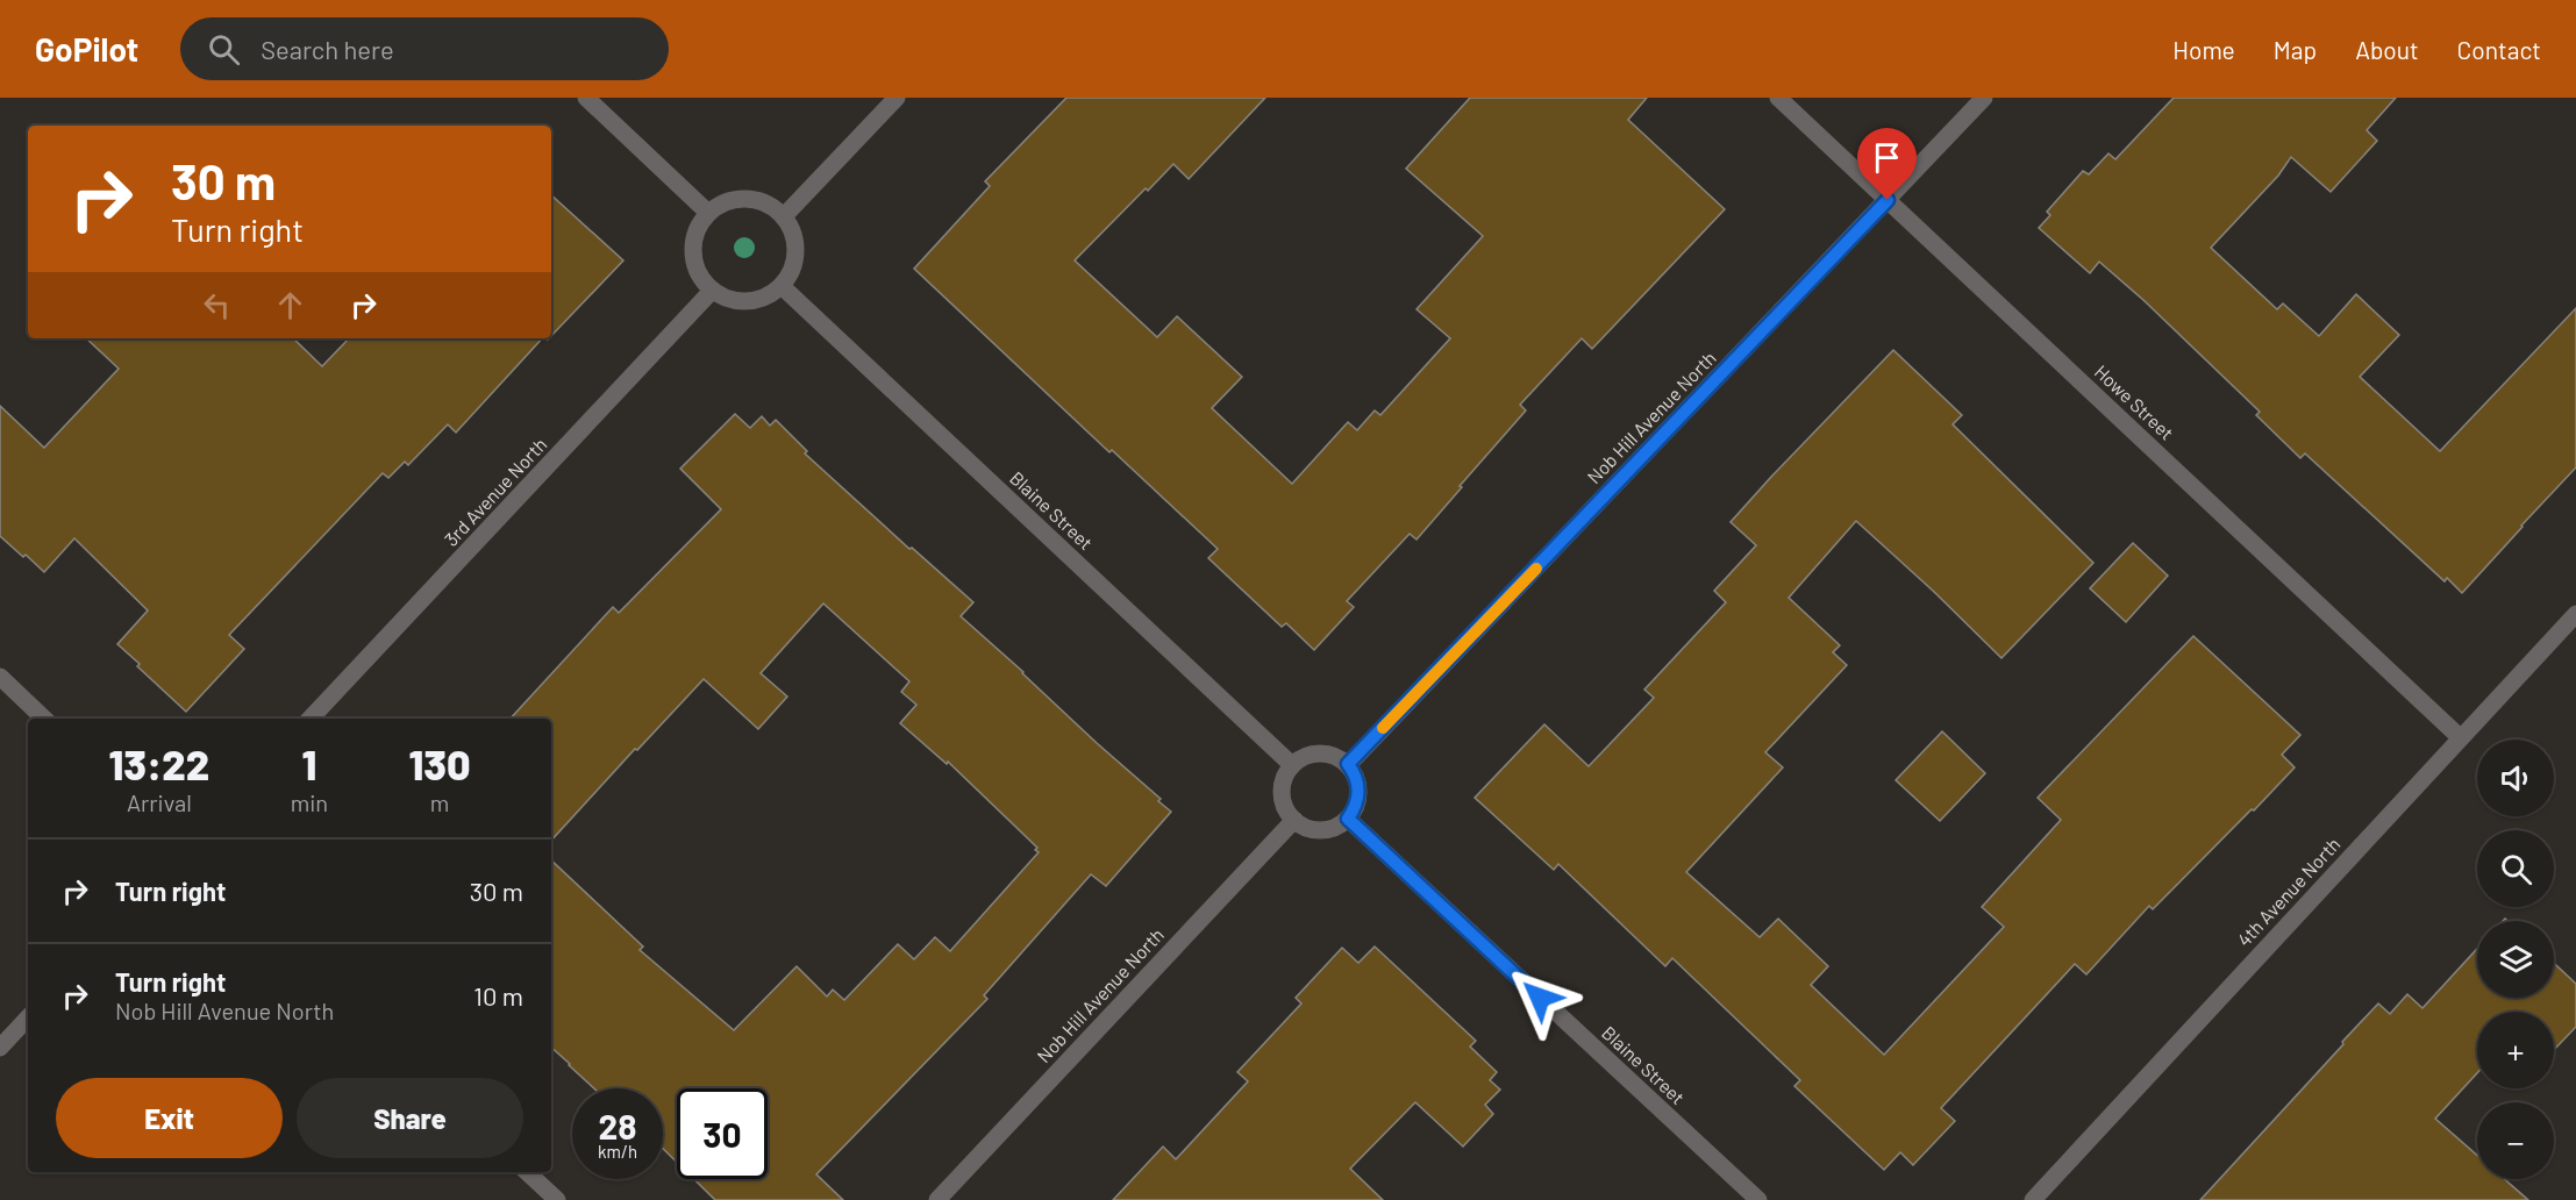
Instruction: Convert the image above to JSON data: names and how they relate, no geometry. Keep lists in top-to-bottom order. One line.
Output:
{"streets":{"street":["Howe Street","Nob Hill Avenue North","3rd Avenue North","Blaine Street","4th Avenue North"]},"crossings":[["Howe Street","Nob Hill Avenue North"],["Howe Street","4th Avenue North"],["Nob Hill Avenue North","Blaine Street"],["3rd Avenue North","Blaine Street"]],"page":{"header":"GoPilot","search":"Search here","nav":["Home","Map","About","Contact"],"turn":["30 m","Turn right"],"eta":["13:22","Arrival","1","min","130","m"],"map_buttons":["+","−"],"list":[{"name":"Turn right","value":"30 m"},{"name":"Turn right","note":"Nob Hill Avenue North","value":"10 m"}],"buttons":["Exit","Share"],"speed":"28 km/h","limit":"30"}}
